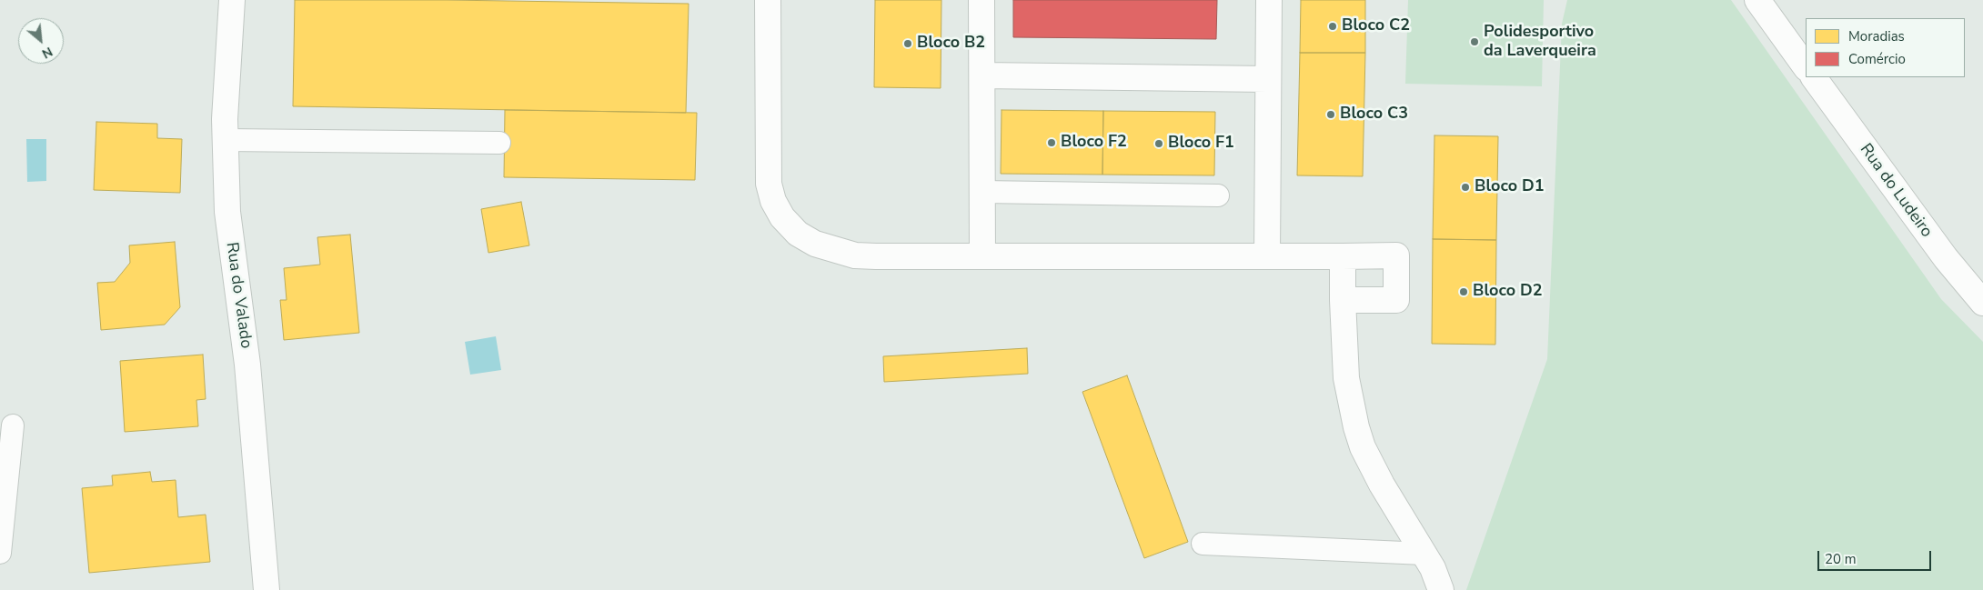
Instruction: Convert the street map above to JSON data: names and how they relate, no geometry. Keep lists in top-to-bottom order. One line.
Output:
{"streets":{"street":["Rua do Ludeiro","Rua do Valado"]},"places":["Bloco C2","Polidesportivo da Laverqueira","Bloco B2","Bloco C3","Bloco F2","Bloco F1","Bloco D1","Bloco D2"],"legend":["Moradias","Comércio"],"scale_bar":"20 m","north":"bottom right"}
